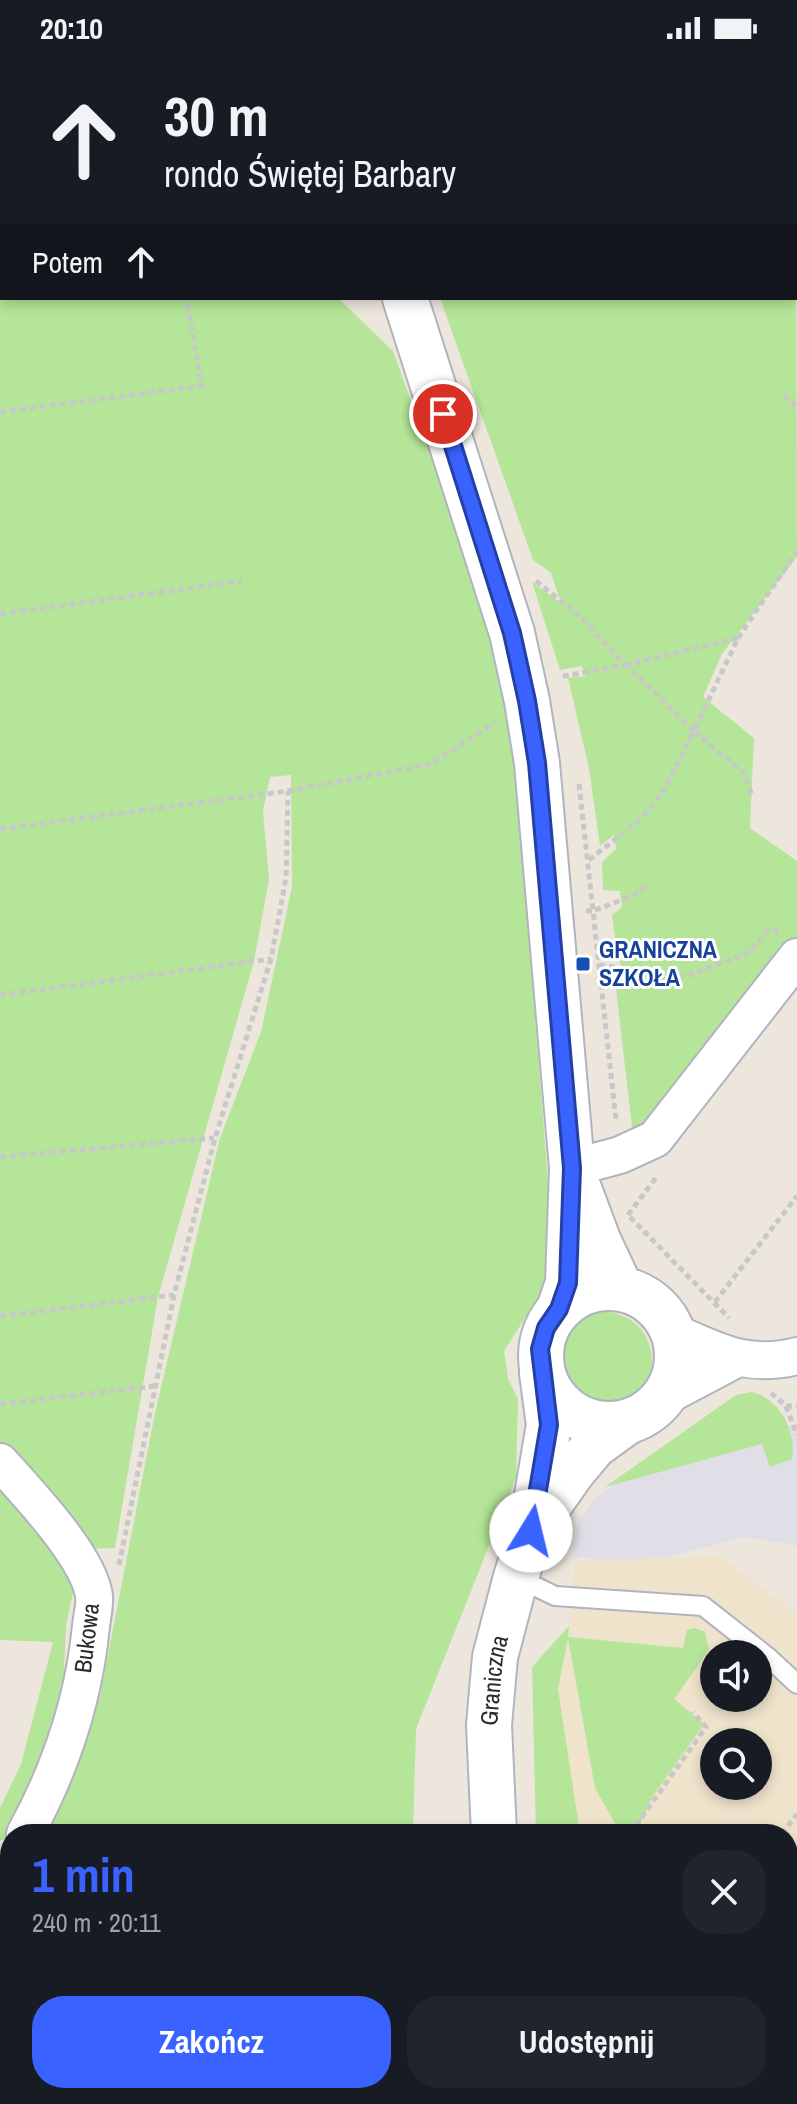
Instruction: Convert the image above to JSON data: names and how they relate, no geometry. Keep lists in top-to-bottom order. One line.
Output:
{"streets":{"street":["Bukowa","Graniczna"]},"places":{"transit":["GRANICZNA SZKOŁA"]},"page":{"status":"20:10","turn":["30 m","rondo Świętej Barbary"],"then":"Potem","heading":["1 min","240 m · 20:11"],"buttons":["Zakończ","Udostępnij"]}}
